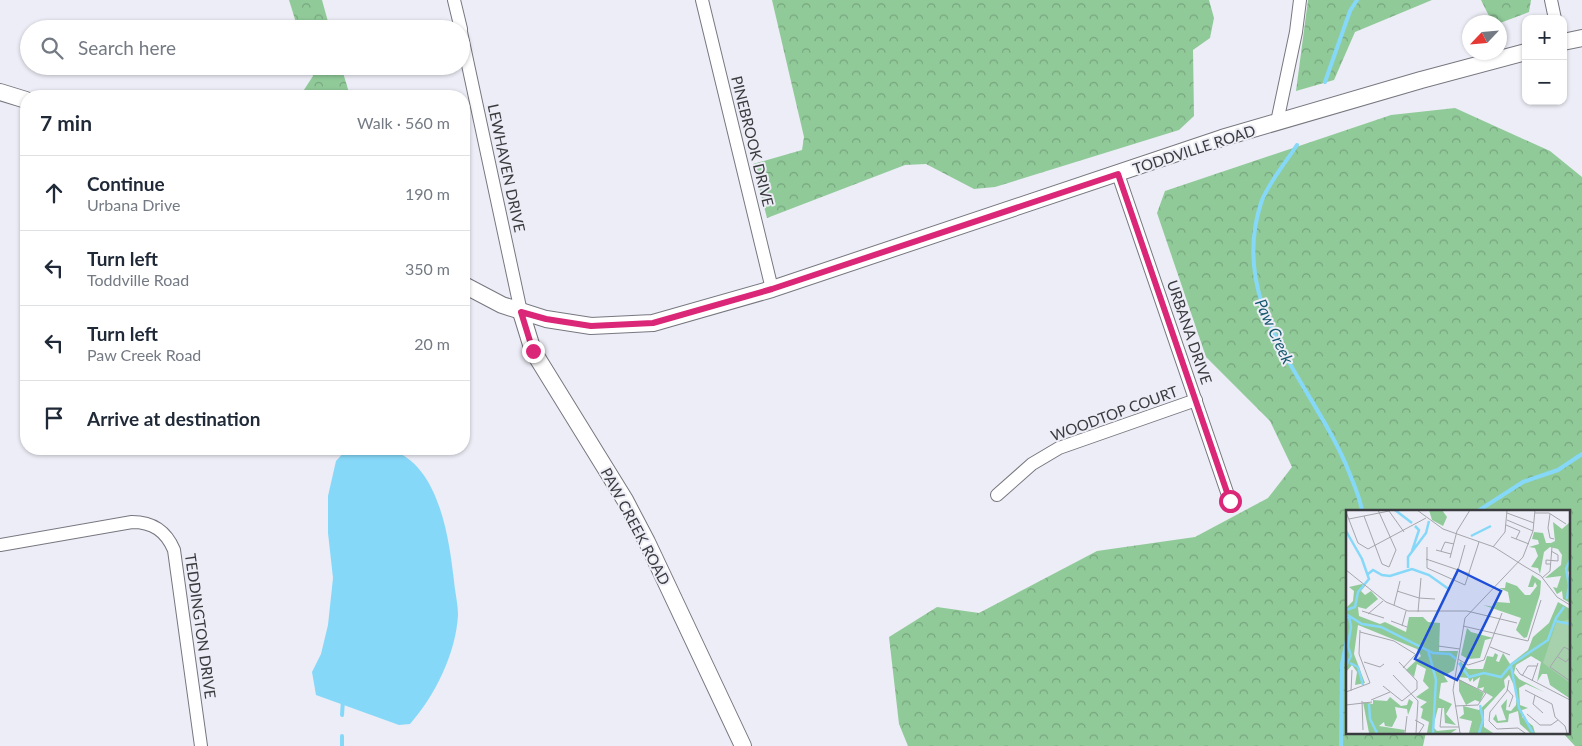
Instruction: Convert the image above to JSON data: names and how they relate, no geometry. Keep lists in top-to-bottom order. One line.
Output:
{"streets":{"street":["PINEBROOK DRIVE","TODDVILLE ROAD","LEWHAVEN DRIVE","URBANA DRIVE","WOODTOP COURT","PAW CREEK ROAD","TEDDINGTON DRIVE"]},"crossings":[["PINEBROOK DRIVE","TODDVILLE ROAD"],["TODDVILLE ROAD","LEWHAVEN DRIVE"],["TODDVILLE ROAD","URBANA DRIVE"],["TODDVILLE ROAD","PAW CREEK ROAD"],["LEWHAVEN DRIVE","PAW CREEK ROAD"],["URBANA DRIVE","WOODTOP COURT"]],"water":["Paw Creek"],"north":"bottom left","page":{"map_buttons":["+","−"],"search":"Search here","heading":["7 min","Walk · 560 m"],"list":[["Continue","Urbana Drive","190 m"],["Turn left","Toddville Road","350 m"],["Turn left","Paw Creek Road","20 m"],"Arrive at destination"]}}
